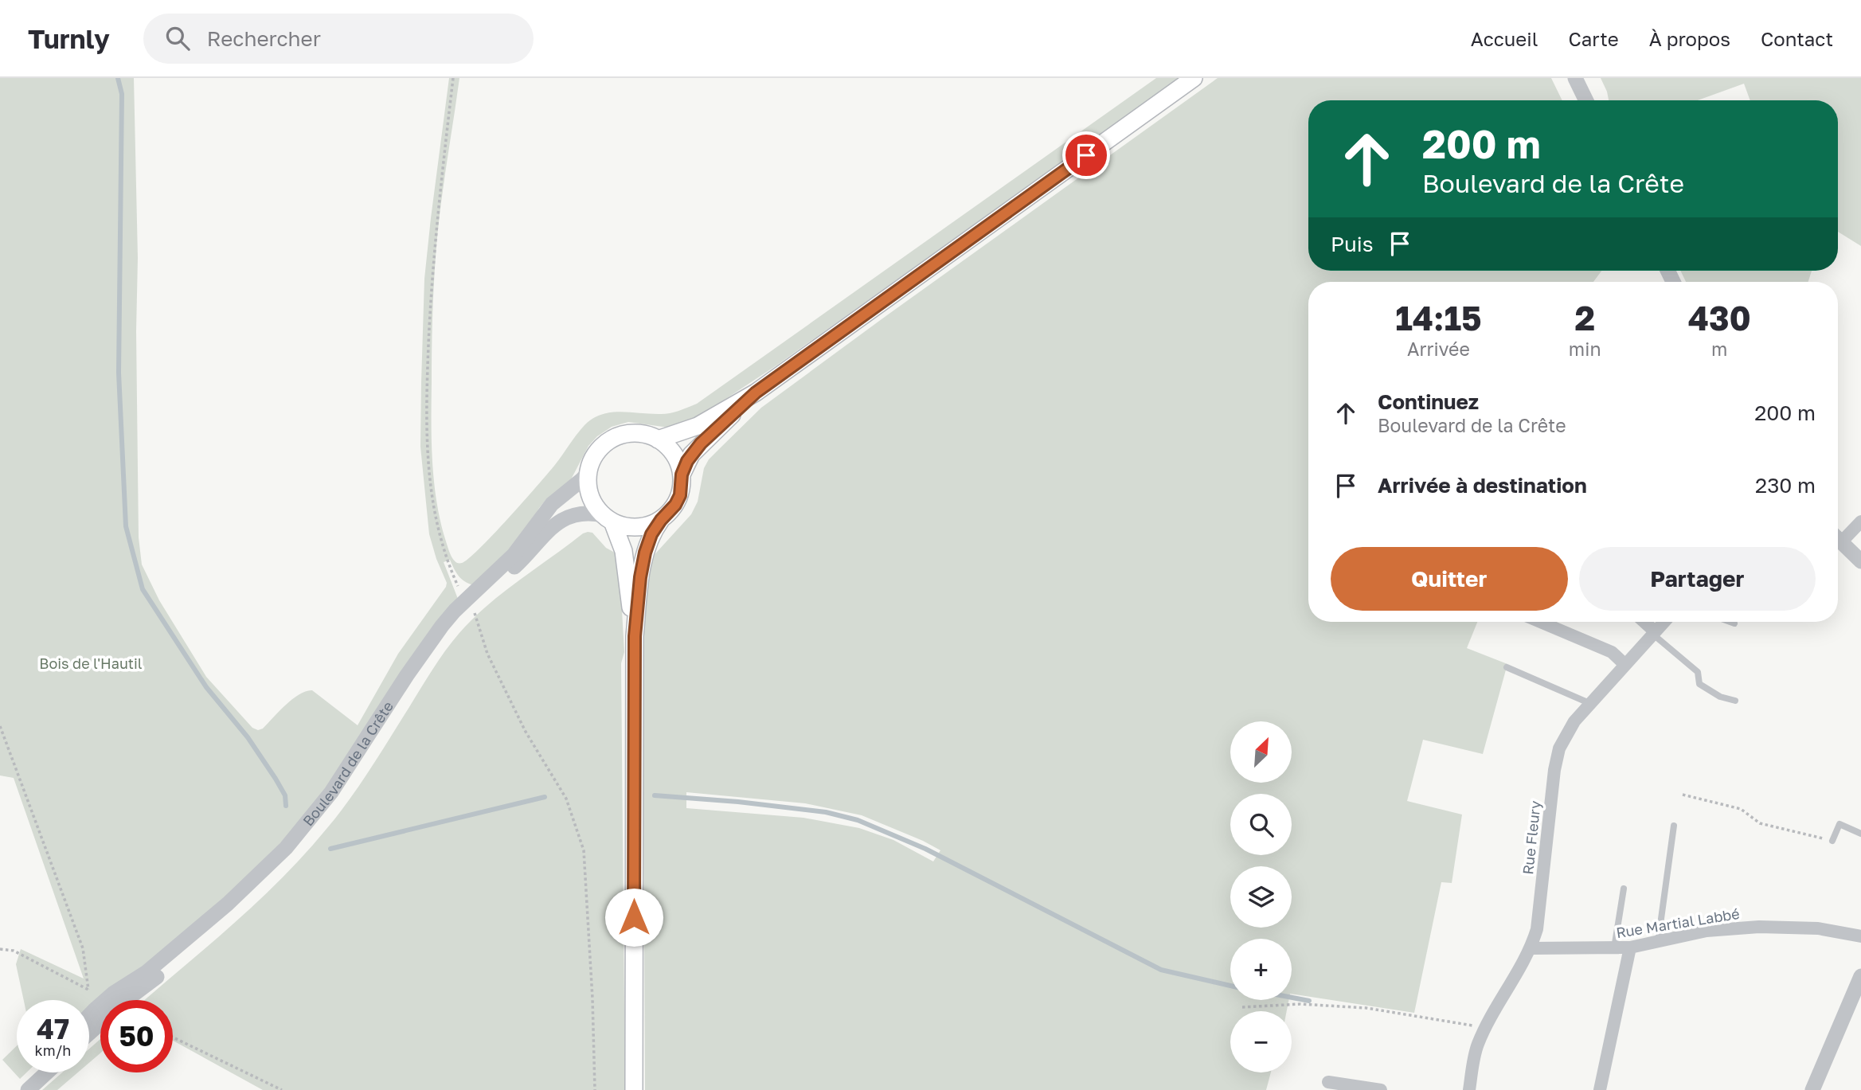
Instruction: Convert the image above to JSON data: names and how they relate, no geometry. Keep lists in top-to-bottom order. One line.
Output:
{"streets":{"street":["Boulevard de la Crête","Rue Fleury","Rue Martial Labbé"]},"crossings":[["Rue Fleury","Rue Martial Labbé"]],"parks":["Bois de l'Hautil"],"north":"top right","page":{"header":"Turnly","search":"Rechercher","nav":["Accueil","Carte","À propos","Contact"],"turn":["200 m","Boulevard de la Crête"],"then":"Puis","eta":["14:15","Arrivée","2","min","430","m"],"list":[{"name":"Continuez","note":"Boulevard de la Crête","value":"200 m"},{"name":"Arrivée à destination","value":"230 m"}],"buttons":["Quitter","Partager"],"map_buttons":["+","−"],"speed":"47 km/h","limit":"50"}}
